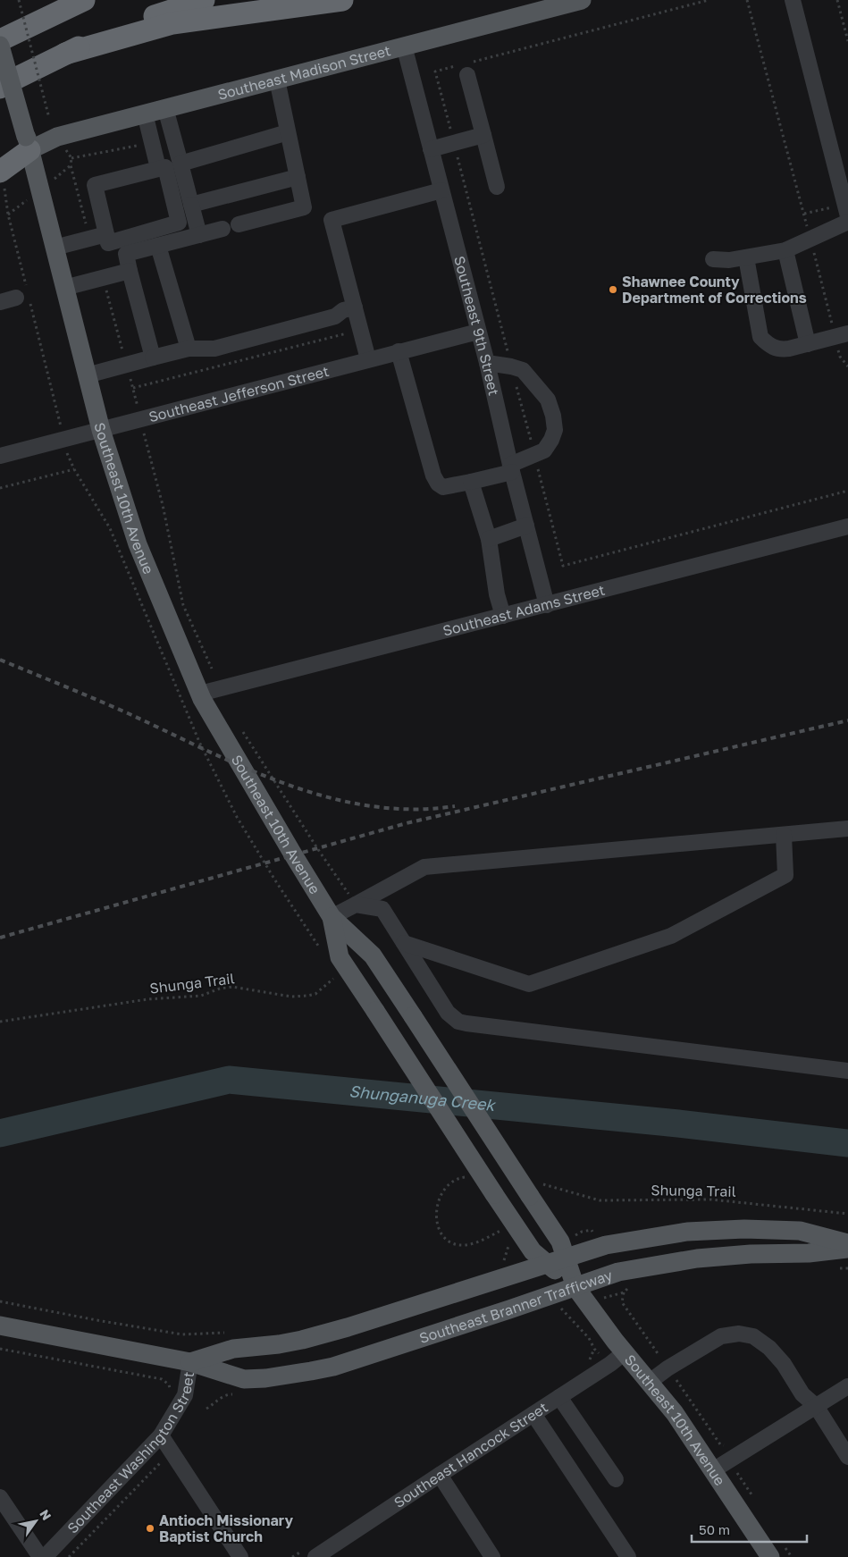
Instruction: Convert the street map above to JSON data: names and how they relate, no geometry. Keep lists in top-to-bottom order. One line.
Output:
{"streets":{"main road":["Southeast Madison Street","Southeast 10th Avenue","Southeast Branner Trafficway"],"street":["Southeast 9th Street","Southeast Jefferson Street","Southeast Adams Street","Southeast Washington Street","Southeast Hancock Street"],"path":["Shunga Trail"]},"crossings":[["Southeast Madison Street","Southeast 9th Street"],["Southeast Madison Street","Southeast 10th Avenue"],["Southeast 9th Street","Southeast Jefferson Street"],["Southeast 9th Street","Southeast Adams Street"],["Southeast Jefferson Street","Southeast 10th Avenue"],["Southeast 10th Avenue","Southeast Adams Street"],["Southeast 10th Avenue","Shunga Trail"],["Southeast 10th Avenue","Southeast Branner Trafficway"],["Southeast 10th Avenue","Southeast Hancock Street"],["Southeast Branner Trafficway","Southeast Washington Street"]],"water":["Shunganuga Creek"],"places":["Shawnee County Department of Corrections","Antioch Missionary Baptist Church"],"scale_bar":"50 m","north":"top right"}
